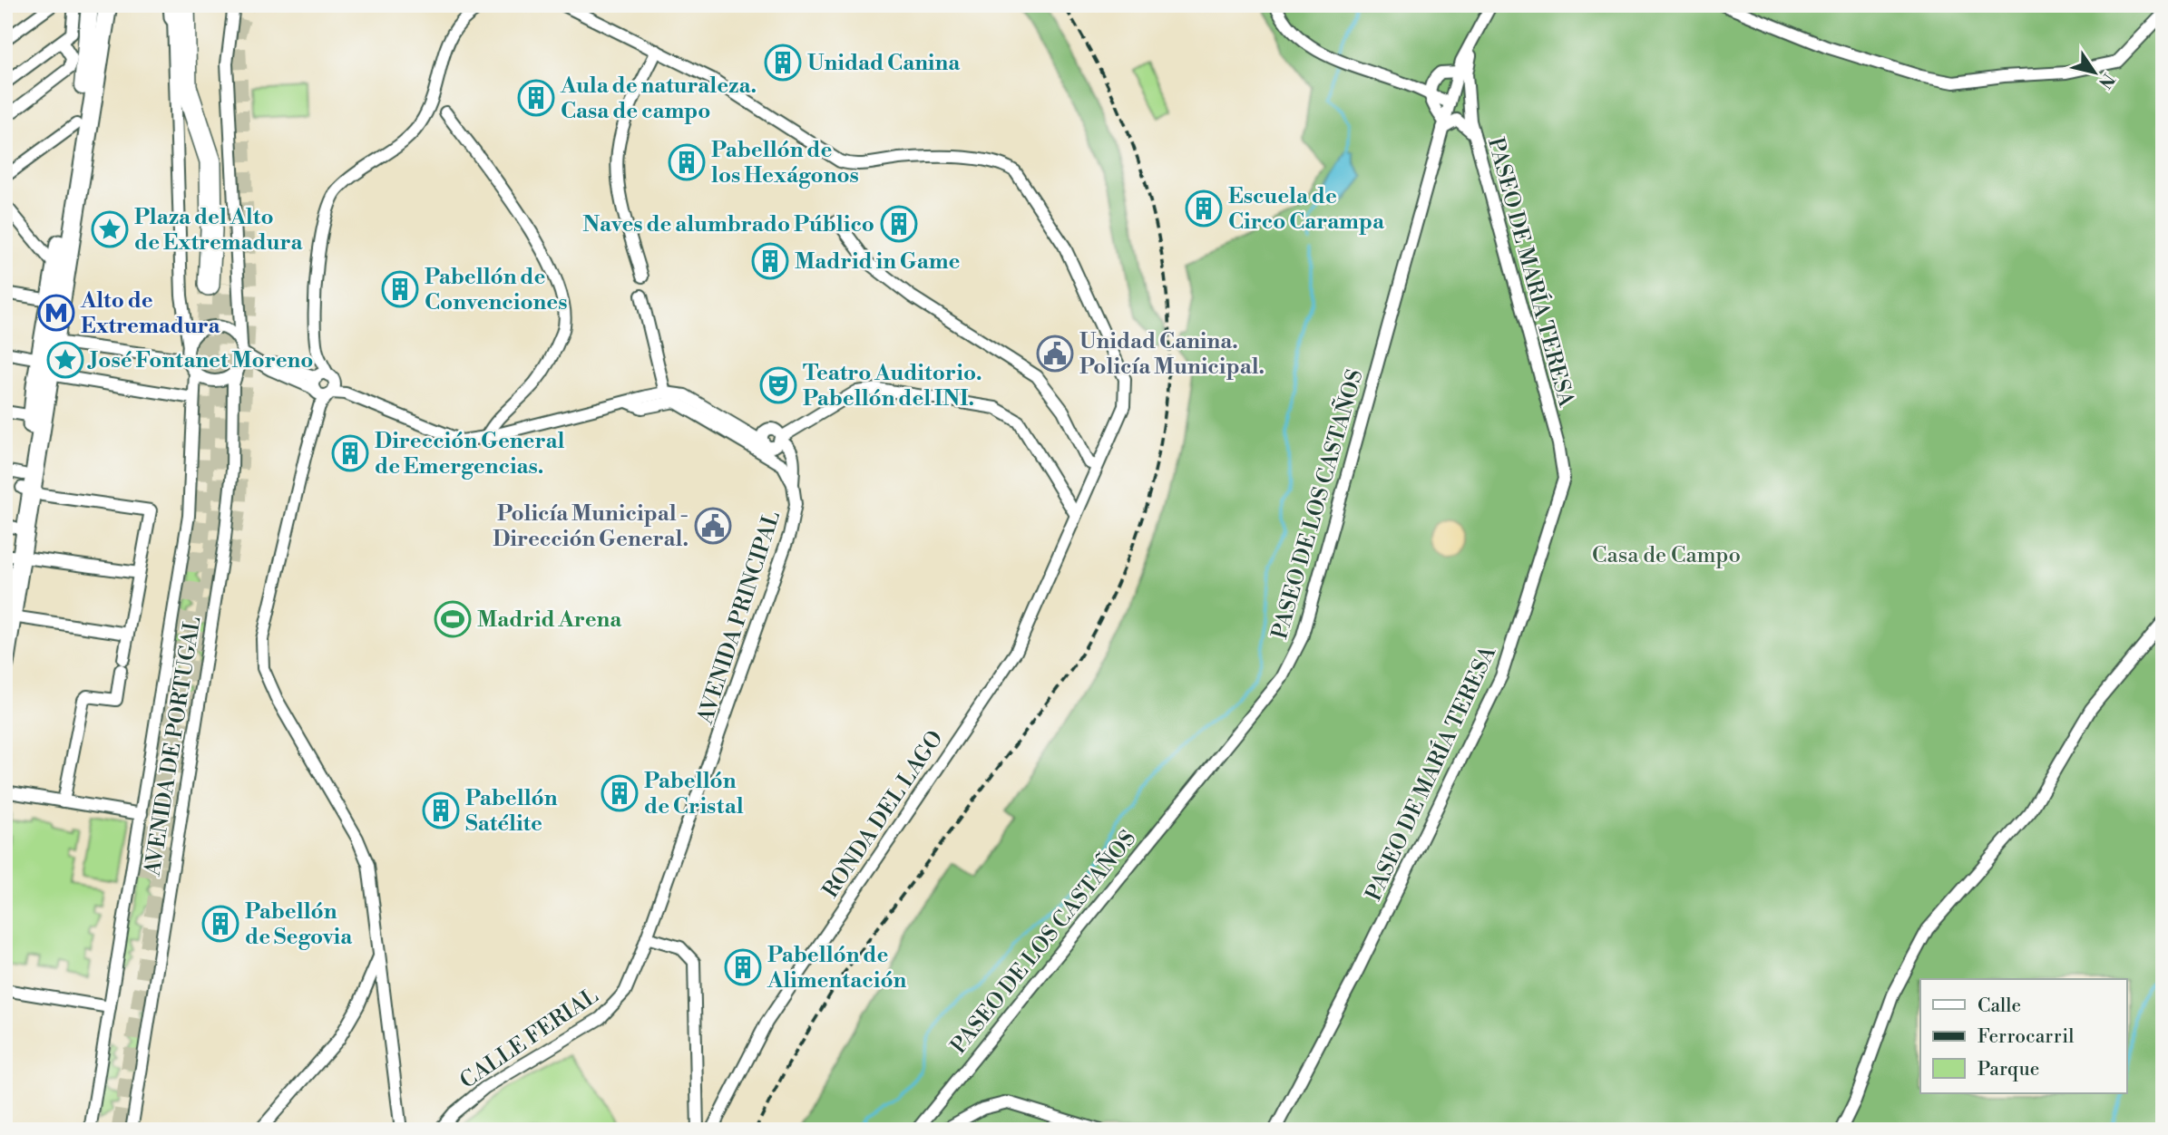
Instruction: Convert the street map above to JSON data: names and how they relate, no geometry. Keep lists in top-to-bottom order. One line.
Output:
{"streets":{"street":["PASEO DE MARÍA TERESA","PASEO DE LOS CASTAÑOS","AVENIDA PRINCIPAL","AVENIDA DE PORTUGAL","RONDA DEL LAGO","CALLE FERIAL"]},"crossings":[["PASEO DE MARÍA TERESA","PASEO DE LOS CASTAÑOS"],["AVENIDA PRINCIPAL","AVENIDA DE PORTUGAL"],["AVENIDA PRINCIPAL","CALLE FERIAL"]],"parks":["Casa de Campo"],"places":{"building":["Unidad Canina","Aula de naturaleza. Casa de campo","Pabellón de los Hexágonos","Escuela de Circo Carampa","Naves de alumbrado Público","Madrid in Game","Pabellón de Convenciones","Dirección General de Emergencias.","Pabellón de Cristal","Pabellón Satélite","Pabellón de Segovia","Pabellón de Alimentación"],"place":["Plaza del Alto de Extremadura","José Fontanet Moreno"],"metro station":["Alto de Extremadura"],"public building":["Unidad Canina. Policía Municipal.","Policía Municipal - Dirección General."],"theatre":["Teatro Auditorio. Pabellón del INI."],"sports":["Madrid Arena"]},"legend":["Calle","Ferrocarril","Parque"],"north":"bottom right"}
